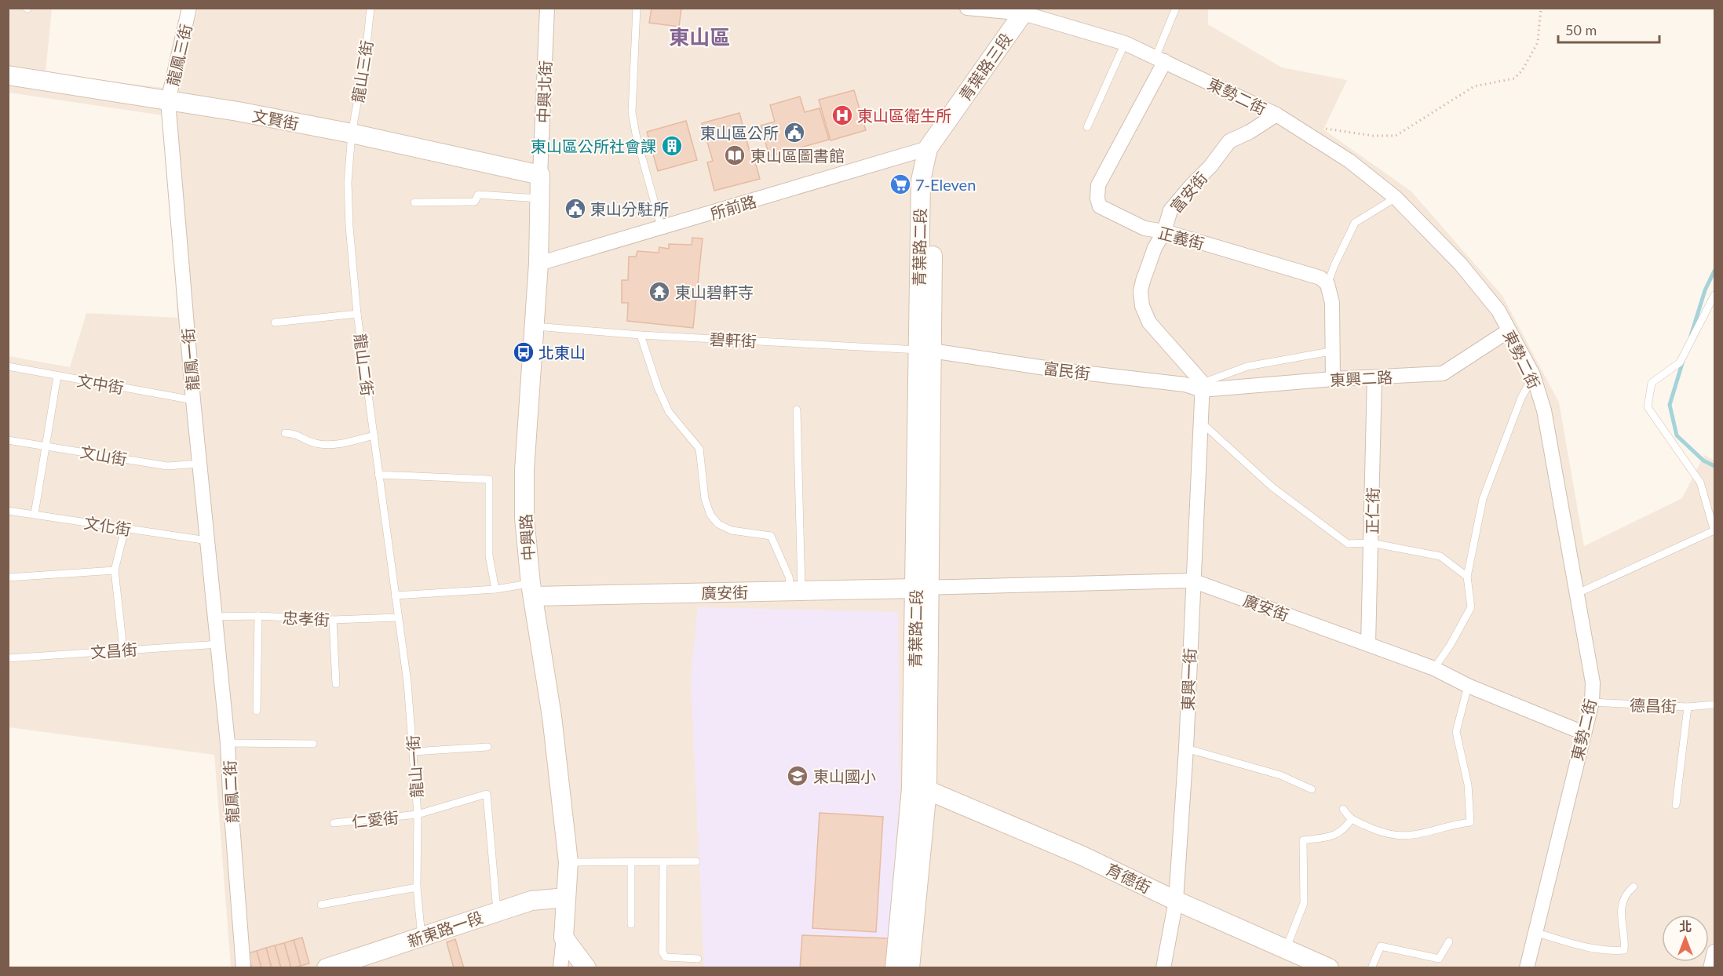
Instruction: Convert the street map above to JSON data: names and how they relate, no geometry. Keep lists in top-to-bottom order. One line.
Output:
{"streets":{"street":["龍鳳三街","青葉路三段","中興北街","東勢二街","文賢街","富安街","所前路","正義街","青葉路二段","龍鳳一街","富民街","東興二路","正仁街","中興路","廣安街","東興一街","龍鳳二街","育德街","新東路一段"],"lane":["龍山三街","碧軒街","龍山二街","文中街","文山街","文化街","忠孝街","文昌街","德昌街","龍山一街","仁愛街"]},"crossings":[["龍鳳三街","文賢街"],["龍鳳三街","龍鳳一街"],["青葉路三段","東勢二街"],["青葉路三段","所前路"],["青葉路三段","青葉路二段"],["龍山三街","文賢街"],["龍山三街","龍山二街"],["中興北街","文賢街"],["中興北街","中興路"],["東勢二街","富安街"],["東勢二街","正義街"],["東勢二街","東興二路"],["東勢二街","廣安街"],["東勢二街","德昌街"],["文賢街","龍鳳一街"],["文賢街","龍山二街"],["文賢街","中興路"],["富安街","正義街"],["富安街","富民街"],["富安街","東興二路"],["富安街","東興一街"],["所前路","青葉路二段"],["所前路","中興路"],["青葉路二段","碧軒街"],["青葉路二段","富民街"],["青葉路二段","廣安街"],["青葉路二段","育德街"],["碧軒街","富民街"],["碧軒街","中興路"],["龍鳳一街","文中街"],["龍鳳一街","文山街"],["龍鳳一街","文化街"],["龍鳳一街","忠孝街"],["龍鳳一街","龍鳳二街"],["龍山二街","龍山一街"],["富民街","東興二路"],["富民街","東興一街"],["東興二路","正仁街"],["東興二路","東興一街"],["正仁街","廣安街"],["中興路","廣安街"],["中興路","新東路一段"],["廣安街","東興一街"],["忠孝街","龍山一街"],["忠孝街","龍鳳二街"],["文昌街","龍鳳二街"],["東興一街","育德街"],["龍山一街","仁愛街"],["龍山一街","新東路一段"],["仁愛街","新東路一段"]],"districts":["東山區"],"places":{"hospital":["東山區衛生所"],"public building":["東山區公所","東山分駐所"],"building":["東山區公所社會課"],"library":["東山區圖書館"],"supermarket":["7-Eleven"],"temple":["東山碧軒寺"],"bus stop":["北東山"],"school or university":["東山國小"]},"scale_bar":"50 m","north":"top"}
